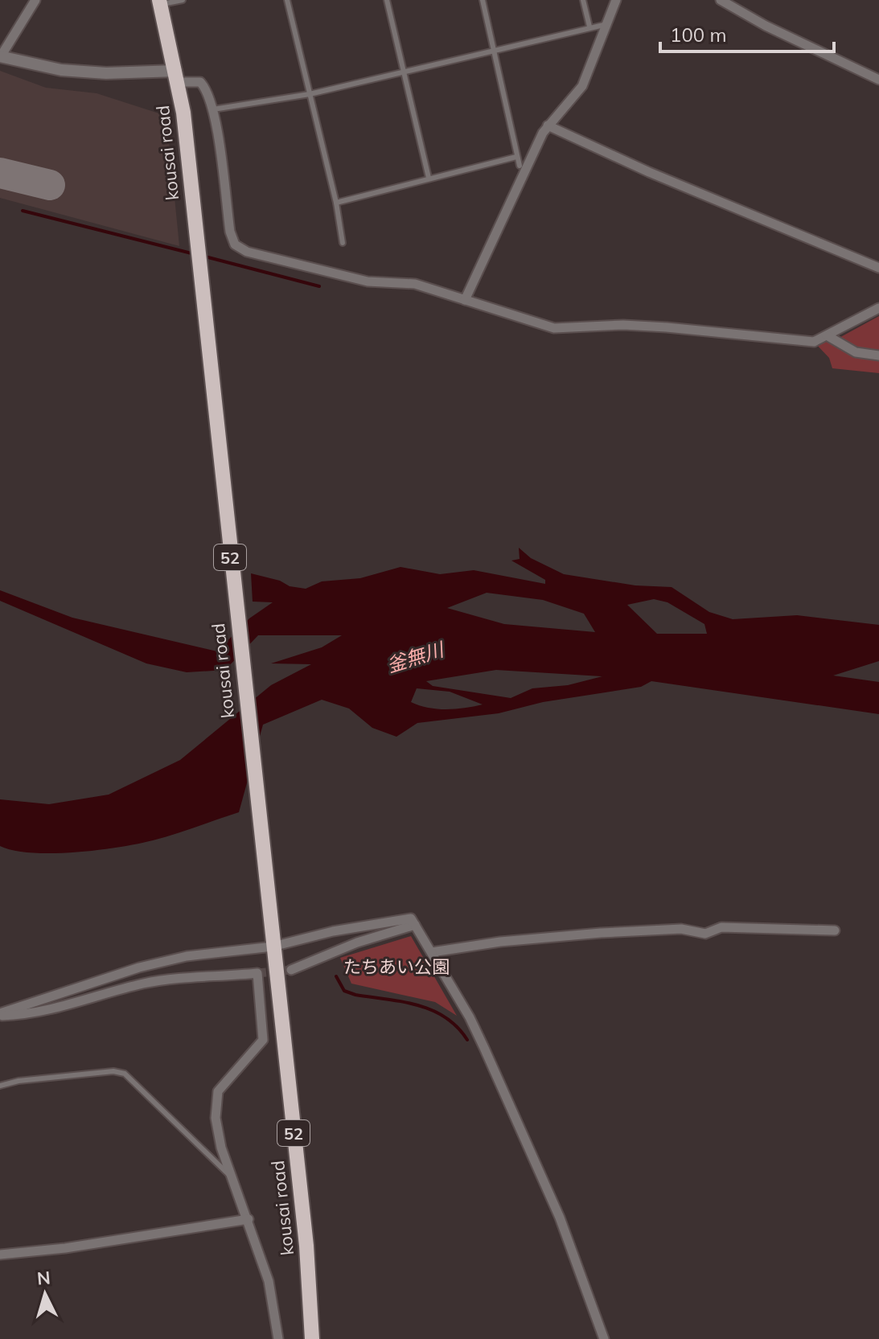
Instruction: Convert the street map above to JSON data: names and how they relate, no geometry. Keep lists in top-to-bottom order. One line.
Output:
{"streets":{"highway":["kousai road","52"]},"water":["釜無川"],"parks":["たちあい公園"],"scale_bar":"100 m","north":"top"}
